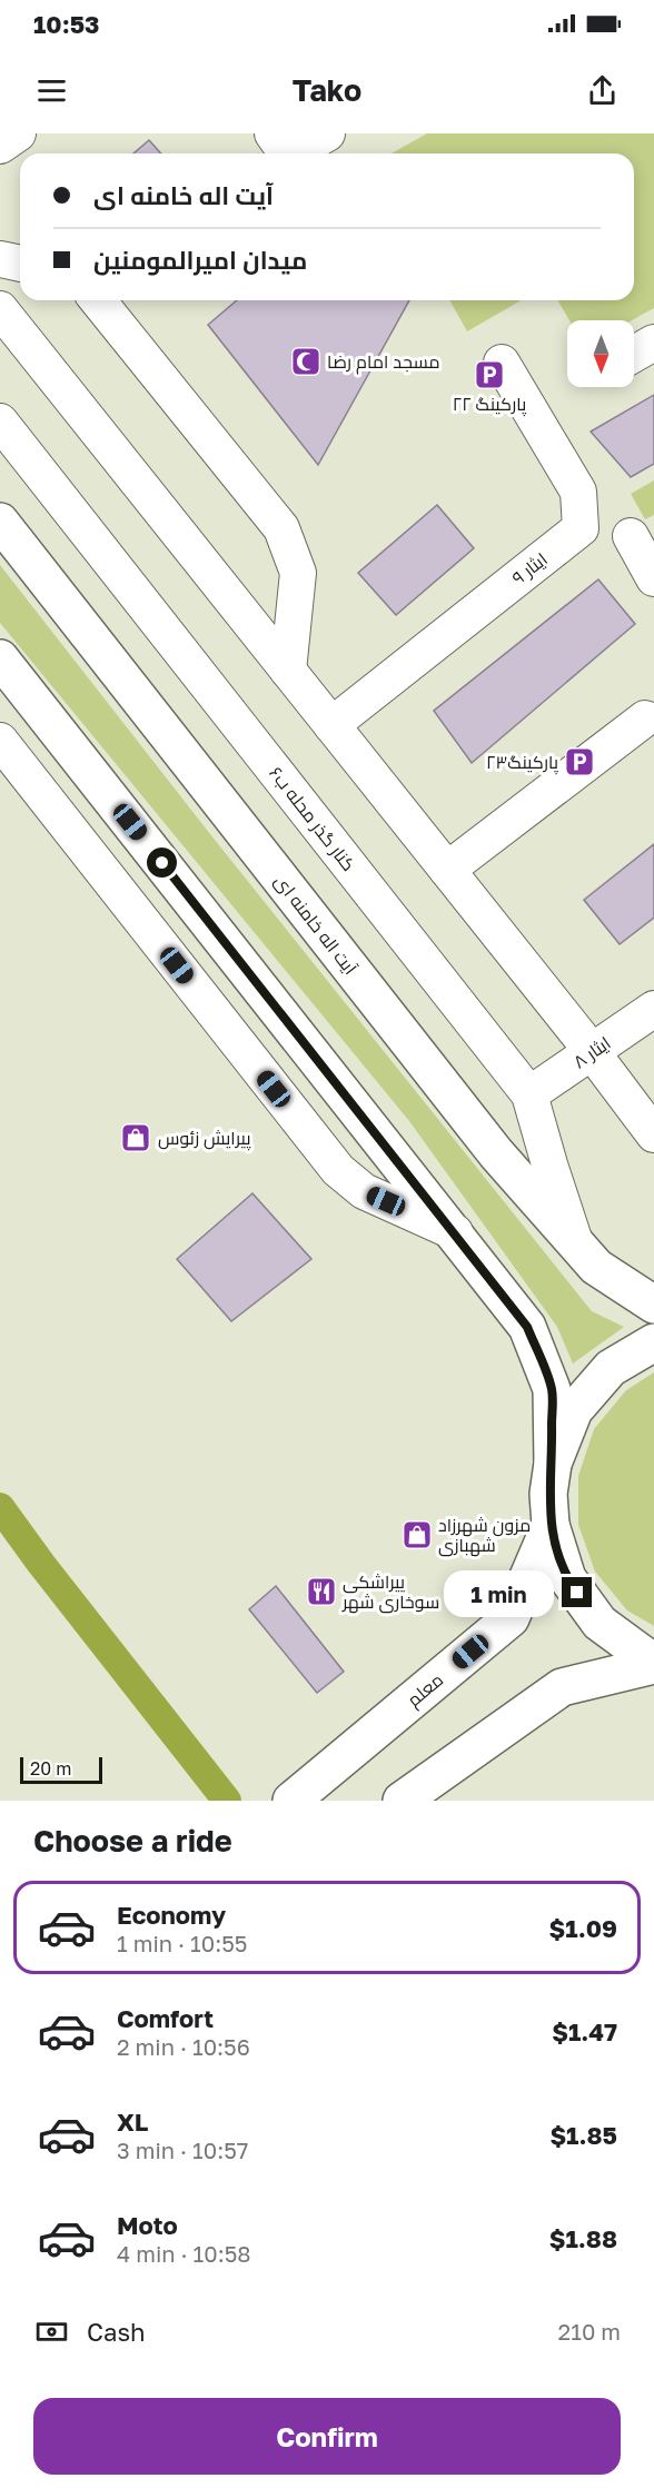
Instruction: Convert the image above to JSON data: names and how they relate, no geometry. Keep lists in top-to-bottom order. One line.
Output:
{"streets":{"main road":["آیت اله خامنه ای","معلم"],"street":["ایثار ۹","کنار گذر محله ب۶","ایثار ۸"]},"crossings":[["کنار گذر محله ب۶","آیت اله خامنه ای"],["کنار گذر محله ب۶","ایثار ۸"]],"places":{"mosque":["مسجد امام رضا"],"parking":["پارکینگ ۲۲","پارکینگ۲۳"],"shop":["پیرایش زئوس","مزون شهرزاد شهبازی"],"restaurant":["پیراشکی سوخاری شهر"]},"scale_bar":"20 m","north":"bottom","page":{"status":"10:53","header":"Tako","banner":["آیت اله خامنه ای","میدان امیرالمومنین"],"bubble":"1 min","scale":"20 m","heading":"Choose a ride","list":[{"name":"Economy","note":"1 min · 10:55","value":"$1.09"},{"name":"Comfort","note":"2 min · 10:56","value":"$1.47"},{"name":"XL","note":"3 min · 10:57","value":"$1.85"},{"name":"Moto","note":"4 min · 10:58","value":"$1.88"}],"pay":["Cash","210 m"],"buttons":"Confirm"}}
